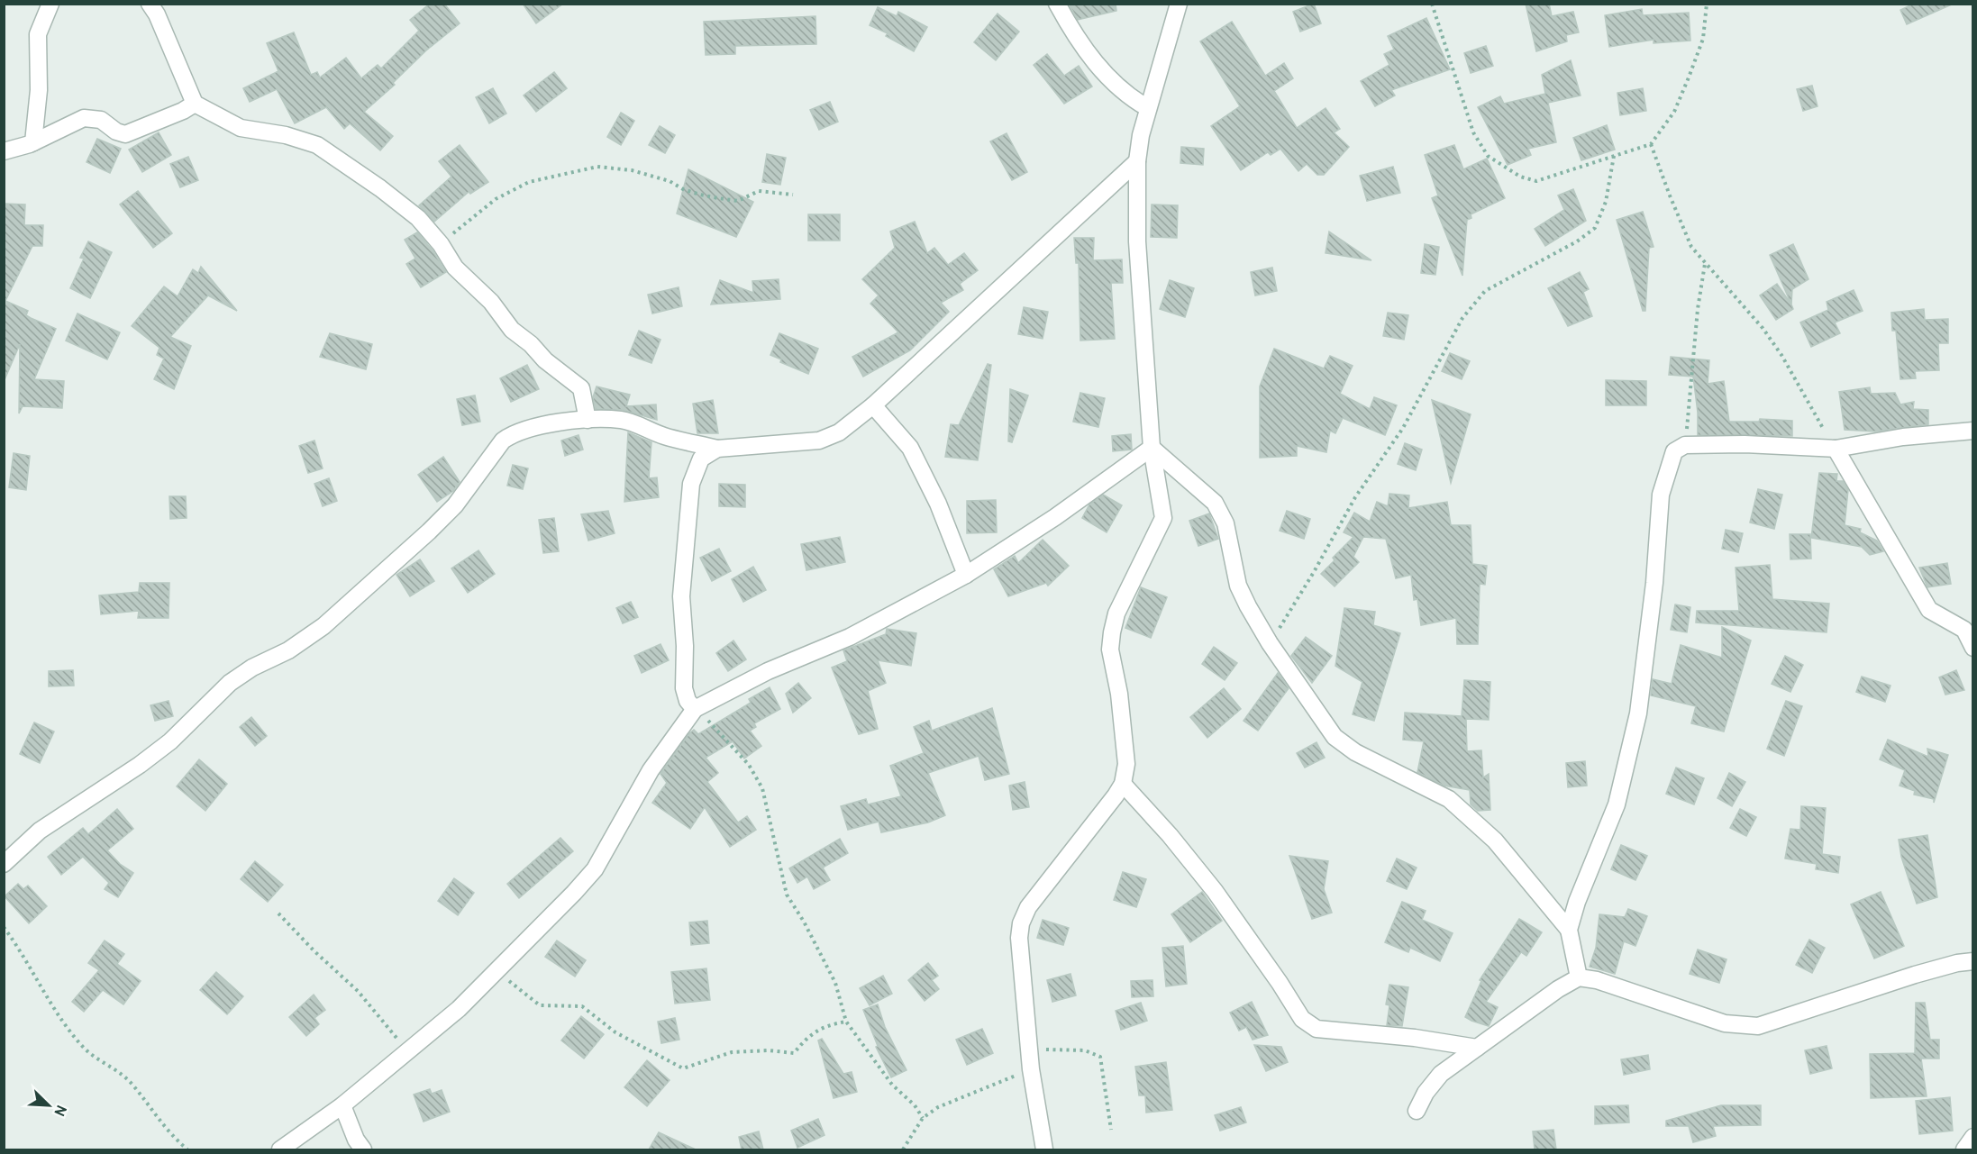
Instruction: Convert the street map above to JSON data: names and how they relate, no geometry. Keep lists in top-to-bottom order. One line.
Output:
{"north":"bottom right"}
